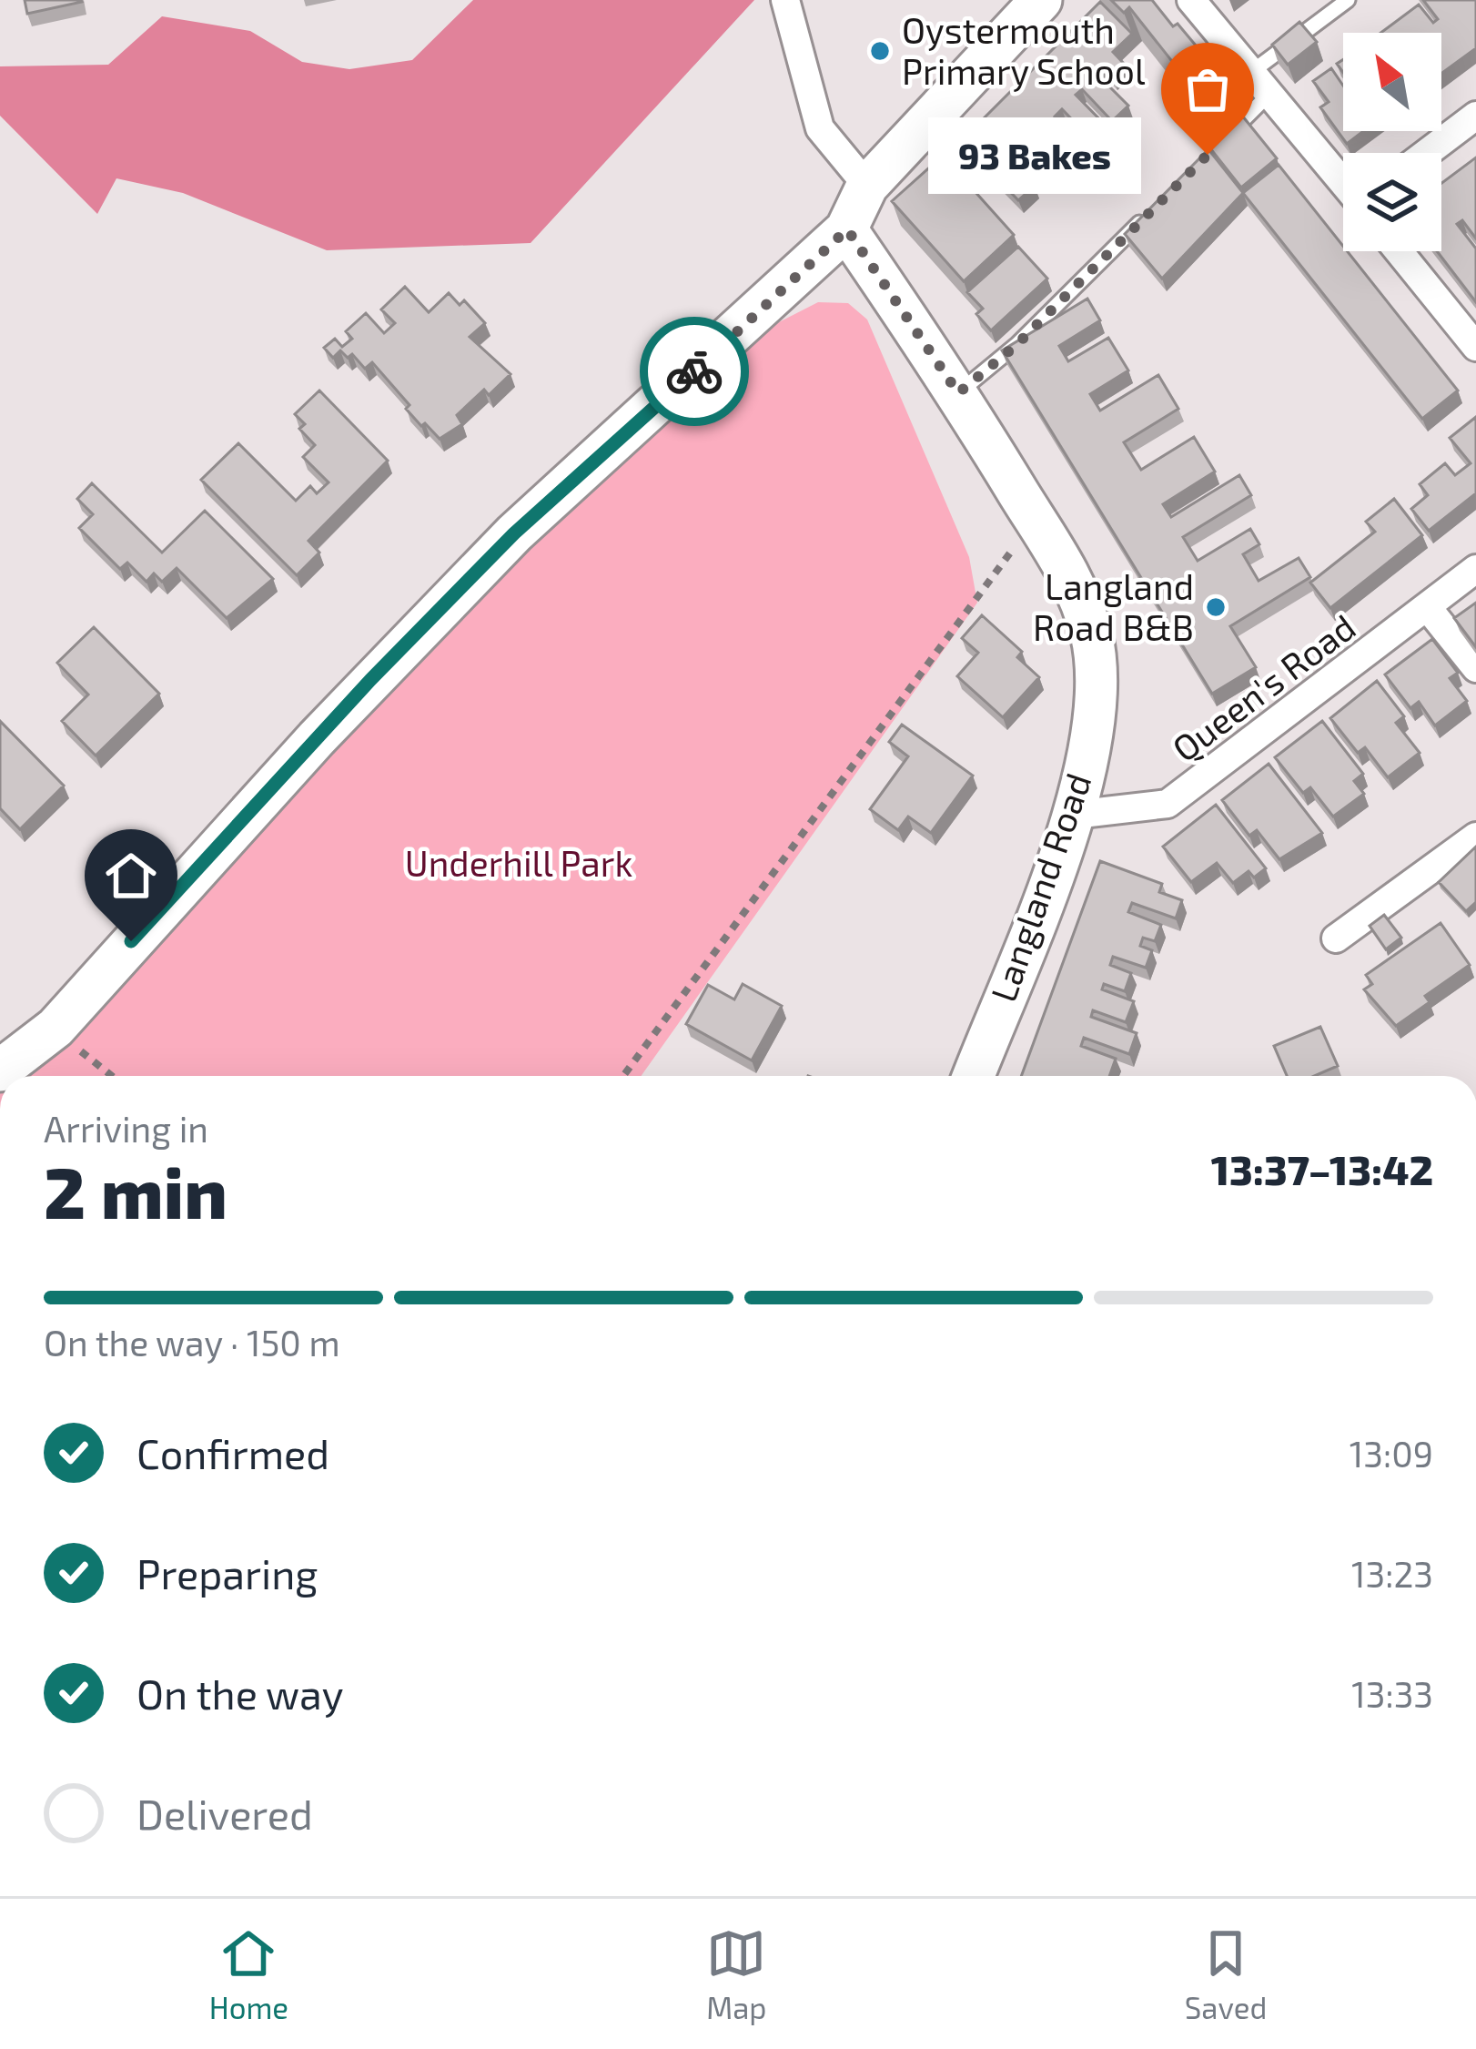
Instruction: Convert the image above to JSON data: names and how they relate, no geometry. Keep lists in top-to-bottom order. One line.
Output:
{"streets":{"main road":["Langland Road"],"street":["Queen's Road"]},"crossings":[["Queen's Road","Langland Road"]],"parks":["Underhill Park"],"places":["Oystermouth Primary School","93 Bakes","Langland Road B&B"],"north":"top left","page":{"bubble":"93 Bakes","heading":["2 min","Arriving in","13:37–13:42"],"bar":"On the way · 150 m","list":[["Confirmed","13:09"],["Preparing","13:23"],["On the way","13:33"],"Delivered"],"tabs":["Home","Map","Saved"]}}
